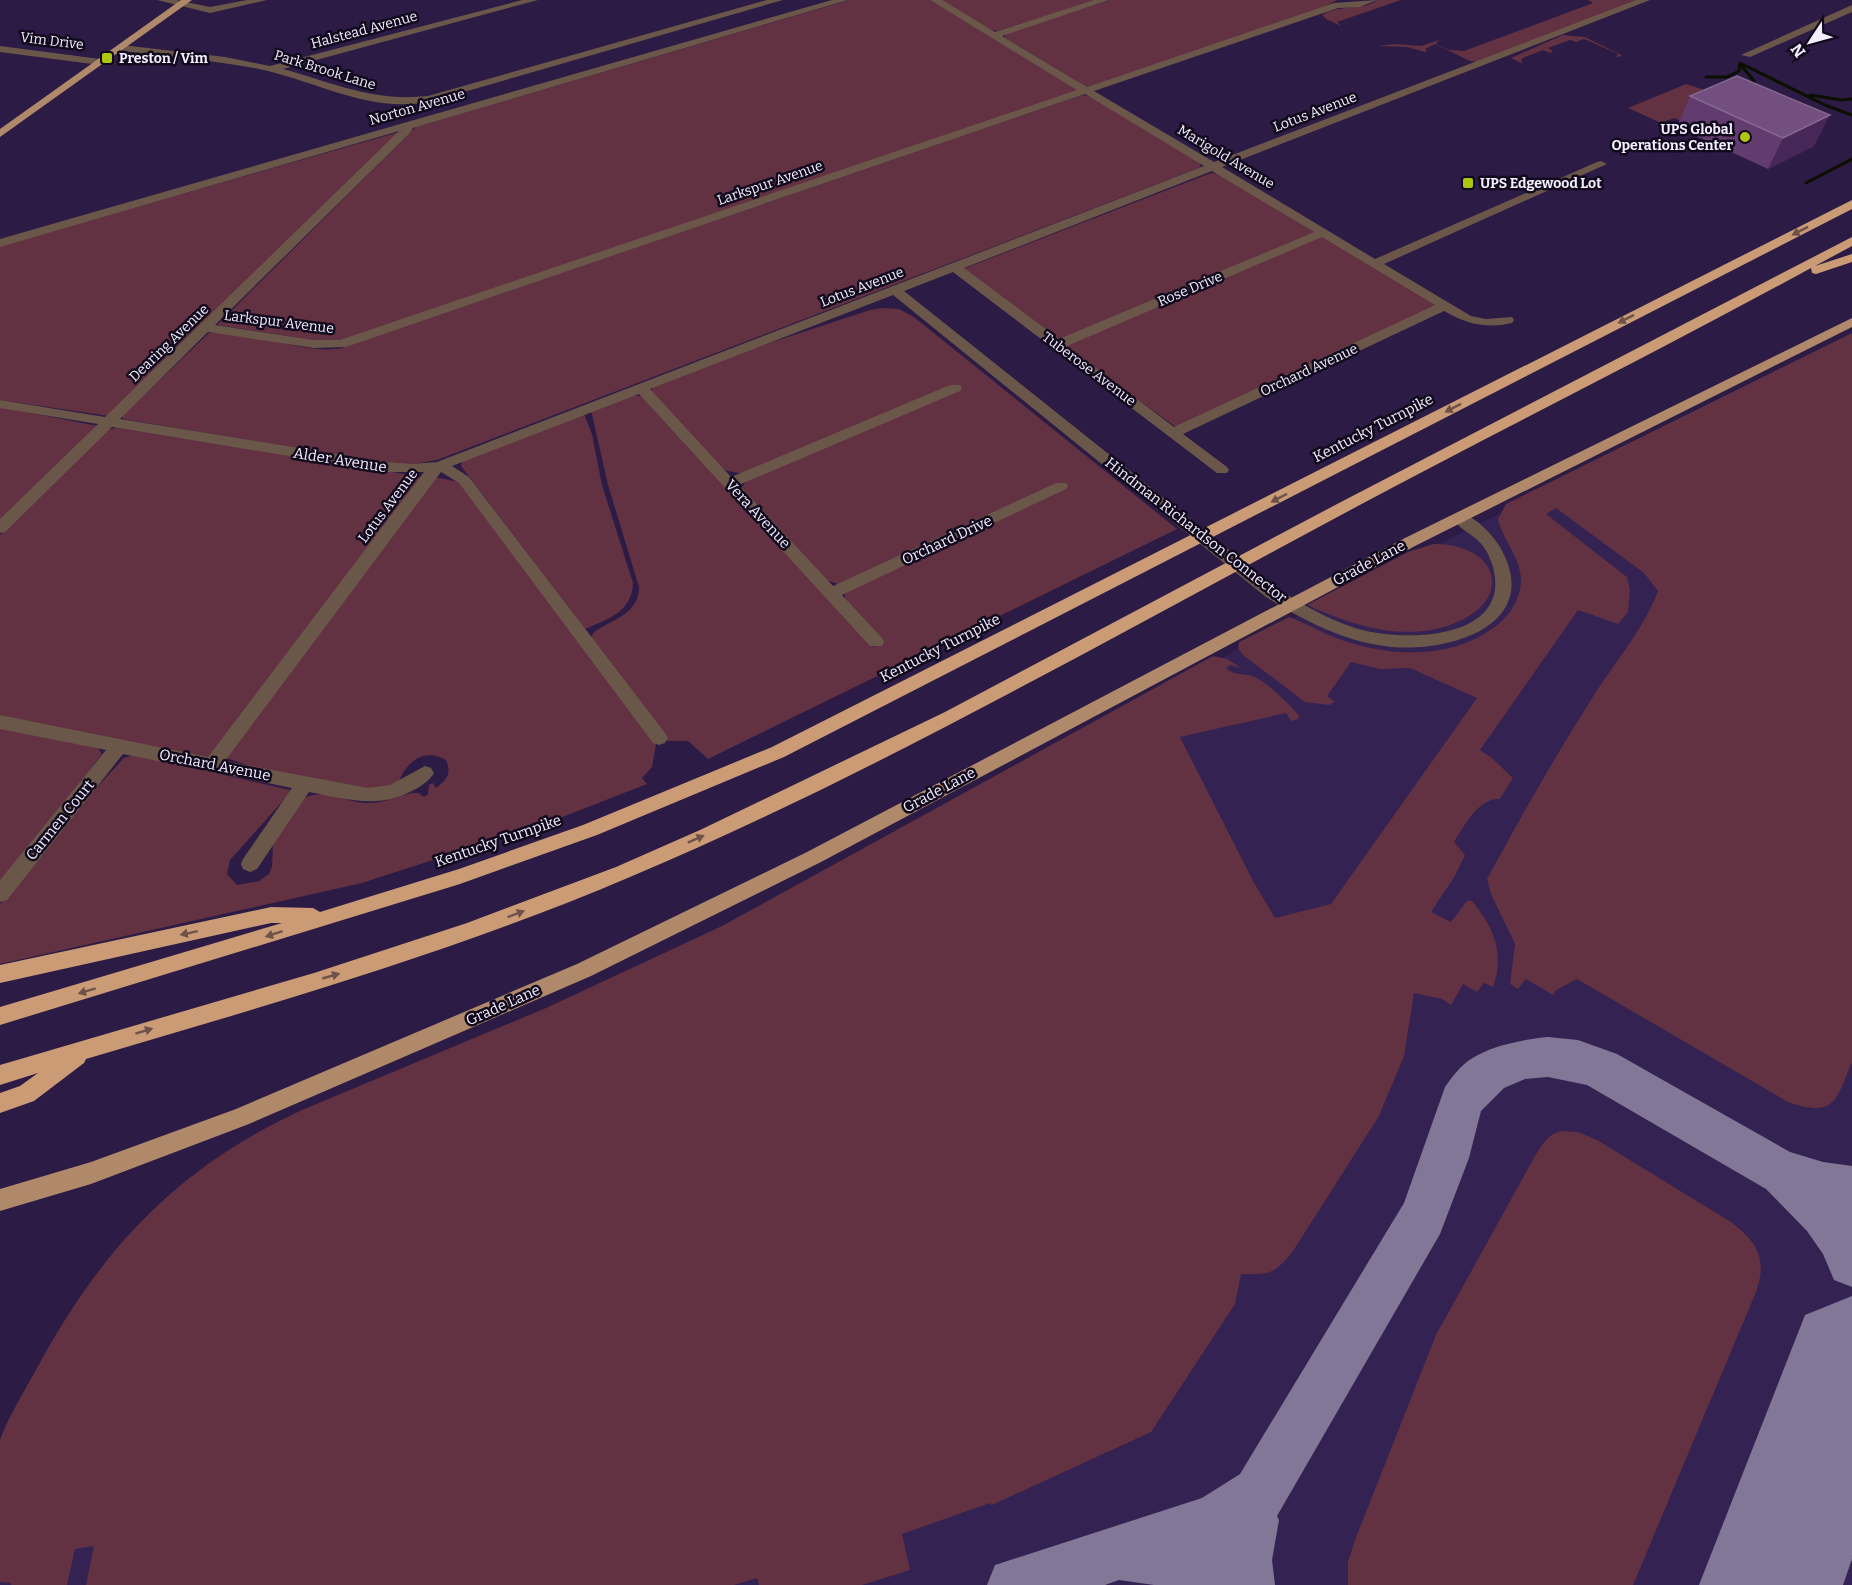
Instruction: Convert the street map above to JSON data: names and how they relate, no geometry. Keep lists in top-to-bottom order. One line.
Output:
{"streets":{"highway":["Kentucky Turnpike"],"main road":["Grade Lane"],"street":["Halstead Avenue","Vim Drive","Park Brook Lane","Norton Avenue","Lotus Avenue","Marigold Avenue","Larkspur Avenue","Rose Drive","Dearing Avenue","Tuberose Avenue","Orchard Avenue","Alder Avenue","Vera Avenue","Hindman Richardson Connector","Orchard Drive","Carmen Court"]},"crossings":[["Halstead Avenue","Park Brook Lane"],["Park Brook Lane","Norton Avenue"],["Norton Avenue","Dearing Avenue"],["Lotus Avenue","Marigold Avenue"],["Lotus Avenue","Tuberose Avenue"],["Lotus Avenue","Orchard Avenue"],["Lotus Avenue","Alder Avenue"],["Lotus Avenue","Vera Avenue"],["Lotus Avenue","Hindman Richardson Connector"],["Marigold Avenue","Larkspur Avenue"],["Marigold Avenue","Rose Drive"],["Marigold Avenue","Orchard Avenue"],["Larkspur Avenue","Dearing Avenue"],["Rose Drive","Tuberose Avenue"],["Dearing Avenue","Alder Avenue"],["Tuberose Avenue","Orchard Avenue"],["Orchard Avenue","Carmen Court"],["Vera Avenue","Orchard Drive"],["Hindman Richardson Connector","Grade Lane"]],"places":{"transit":["Preston / Vim","UPS Edgewood Lot"],"other":["UPS Global Operations Center"]},"north":"bottom left"}
